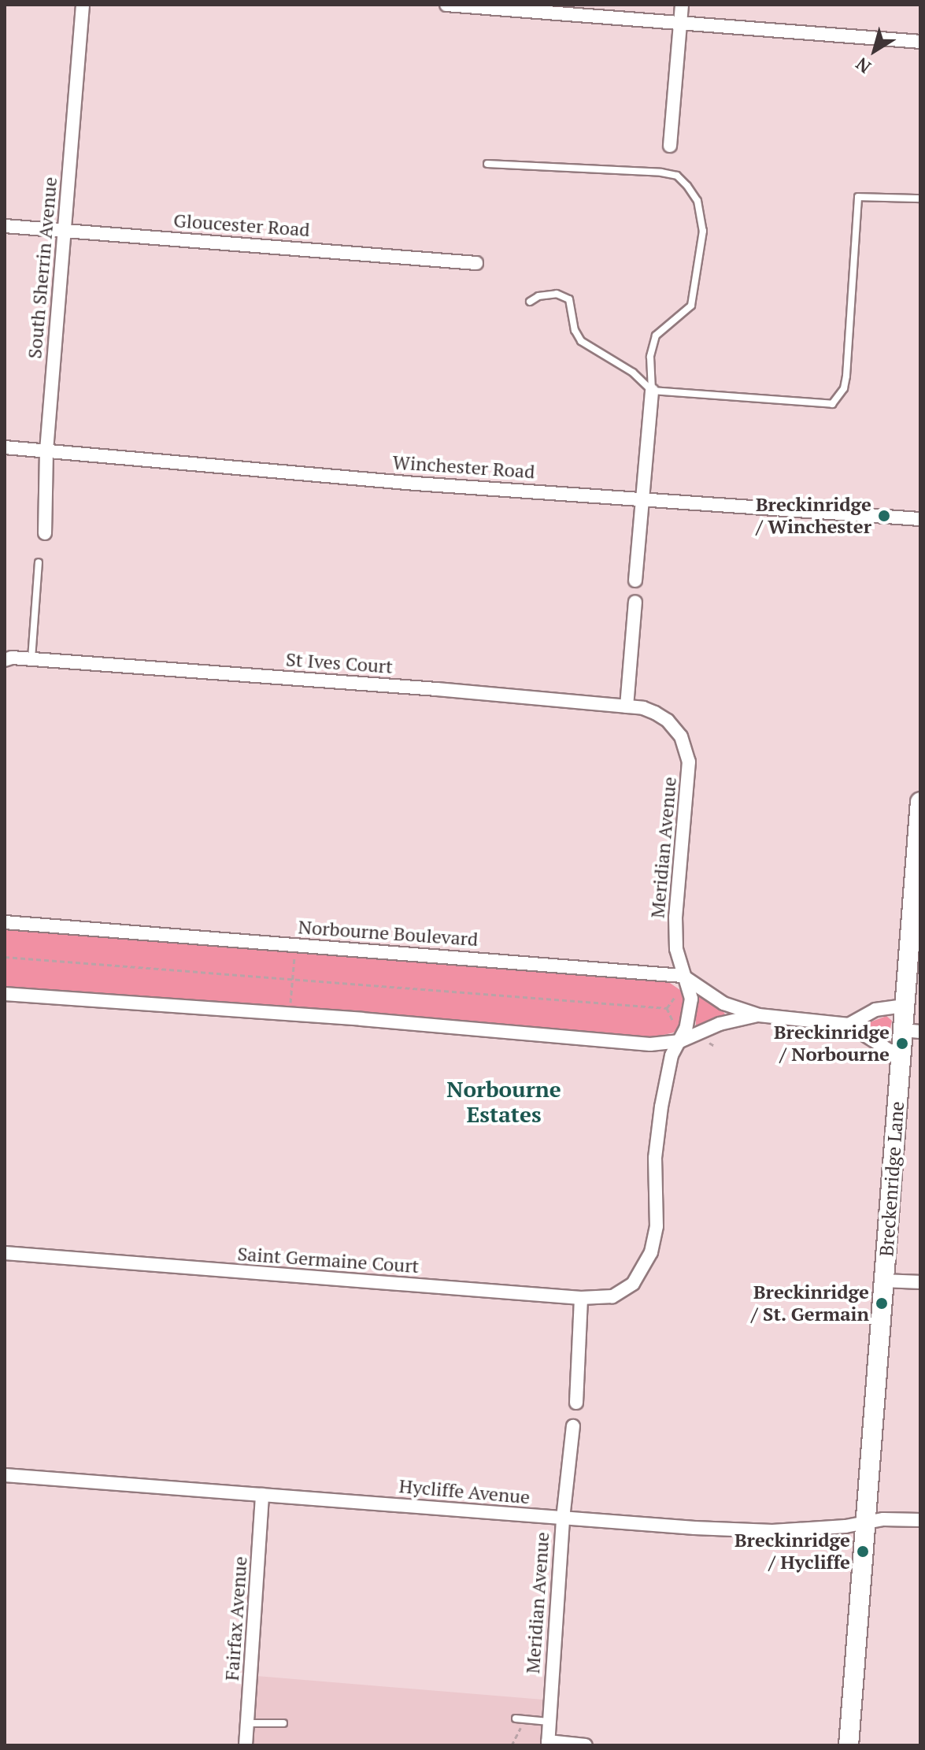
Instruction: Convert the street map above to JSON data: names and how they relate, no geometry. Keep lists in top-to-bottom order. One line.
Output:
{"streets":{"main road":["Breckenridge Lane"],"street":["Gloucester Road","South Sherrin Avenue","Winchester Road","St Ives Court","Meridian Avenue","Norbourne Boulevard","Saint Germaine Court","Hycliffe Avenue","Fairfax Avenue"]},"crossings":[["Gloucester Road","South Sherrin Avenue"],["South Sherrin Avenue","Winchester Road"],["St Ives Court","Meridian Avenue"],["Meridian Avenue","Norbourne Boulevard"],["Meridian Avenue","Saint Germaine Court"],["Meridian Avenue","Hycliffe Avenue"],["Norbourne Boulevard","Breckenridge Lane"],["Breckenridge Lane","Hycliffe Avenue"],["Hycliffe Avenue","Fairfax Avenue"]],"districts":["Norbourne Estates"],"places":["Breckinridge / Winchester","Breckinridge / Norbourne","Breckinridge / St. Germain","Breckinridge / Hycliffe"],"north":"bottom left"}
